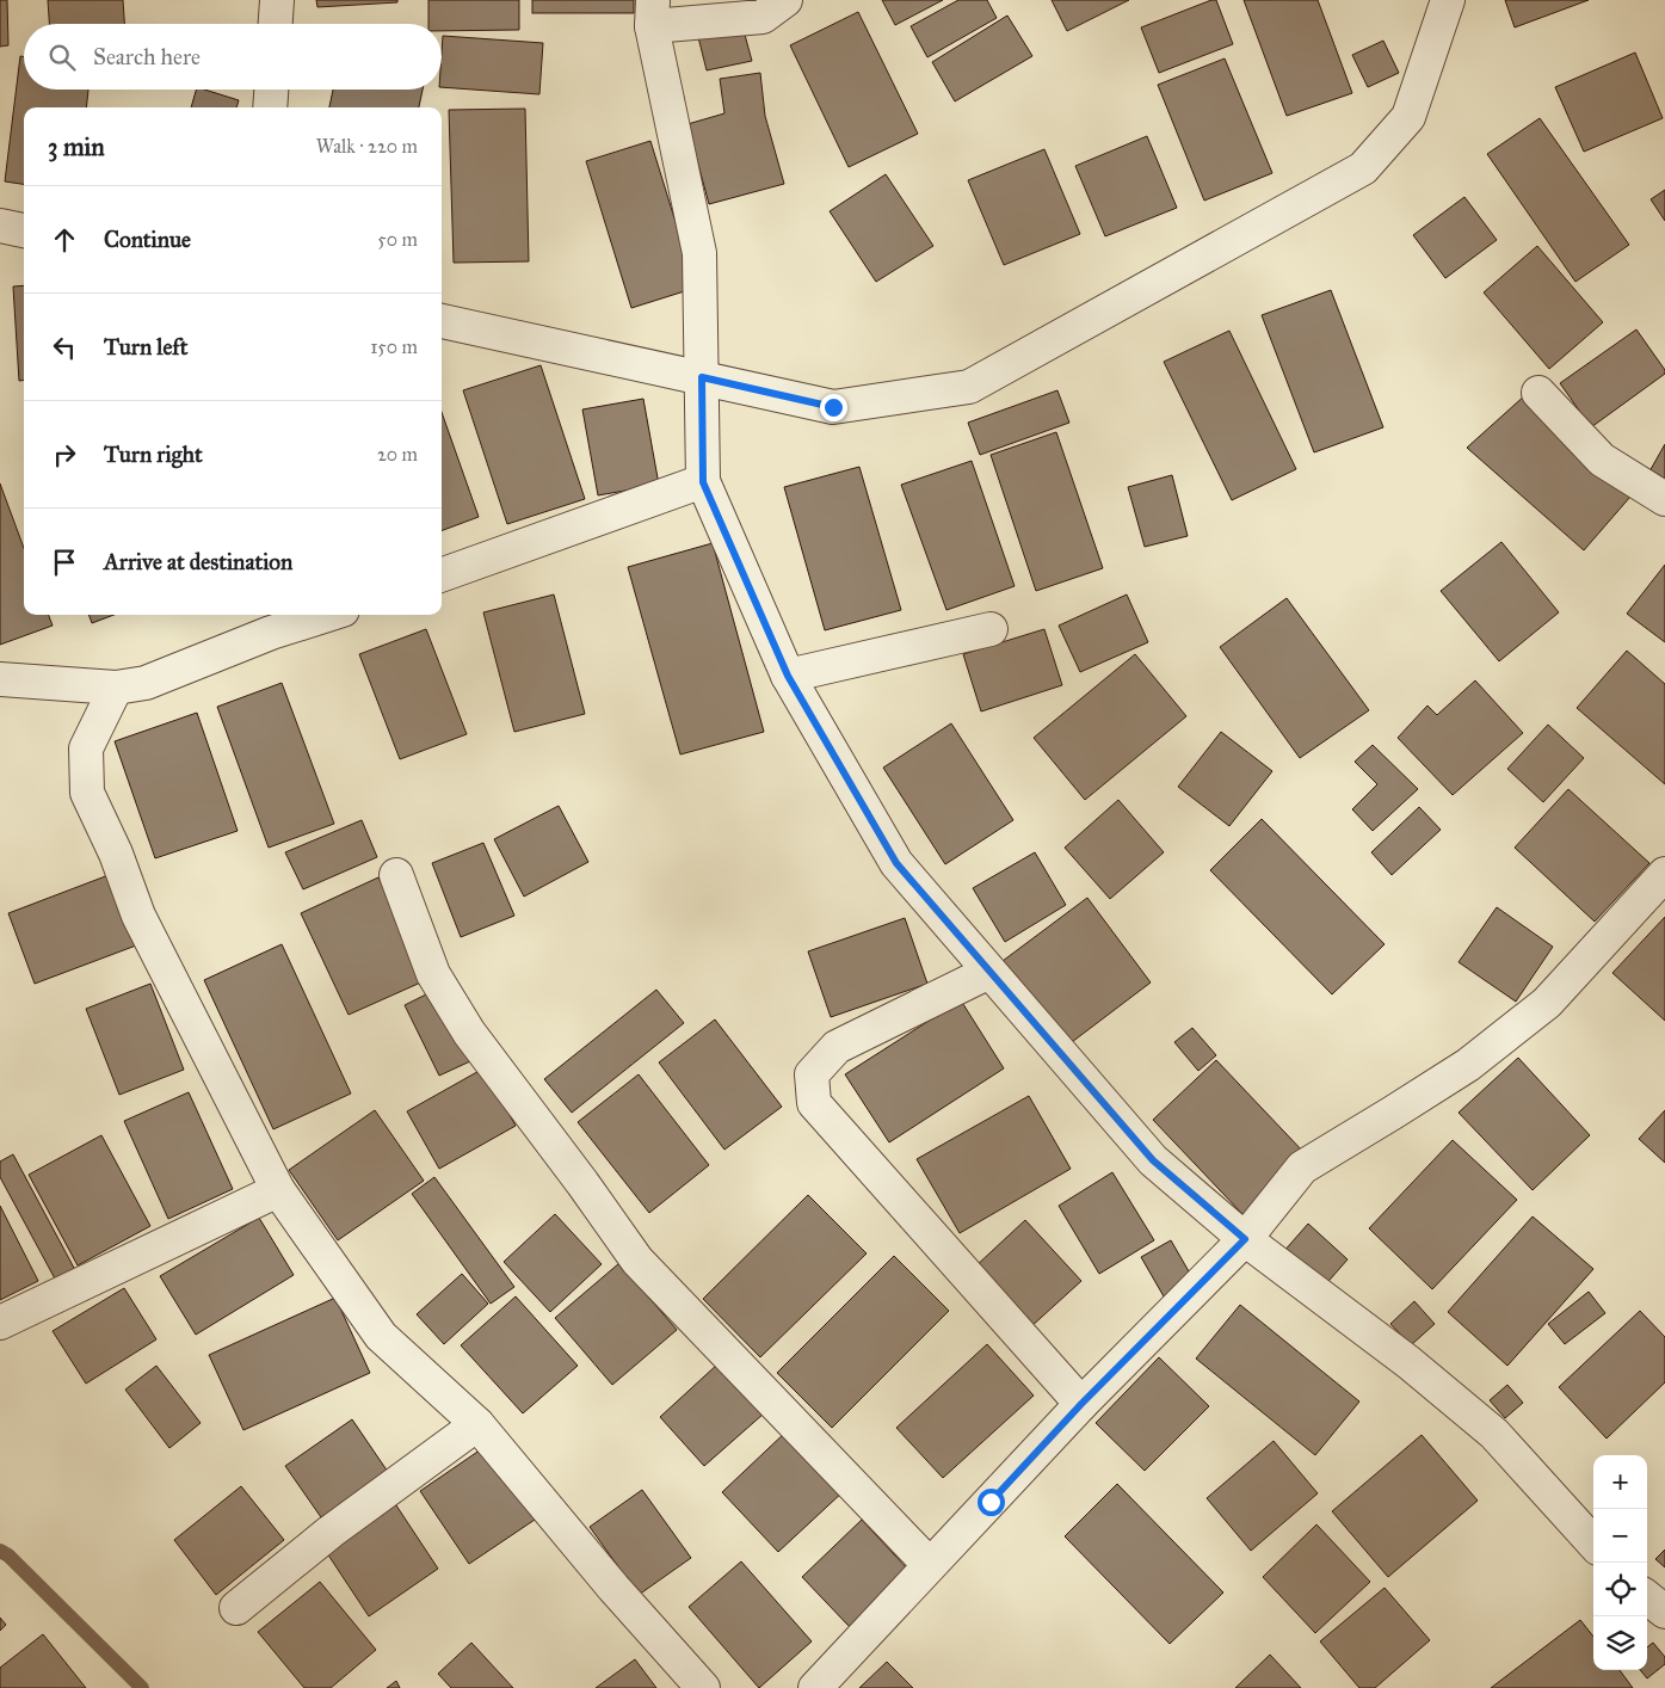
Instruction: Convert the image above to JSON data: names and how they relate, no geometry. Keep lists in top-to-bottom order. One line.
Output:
{"page":{"search":"Search here","heading":["3 min","Walk · 220 m"],"list":[["Continue","50 m"],["Turn left","150 m"],["Turn right","20 m"],"Arrive at destination"],"map_buttons":["+","−"]}}
